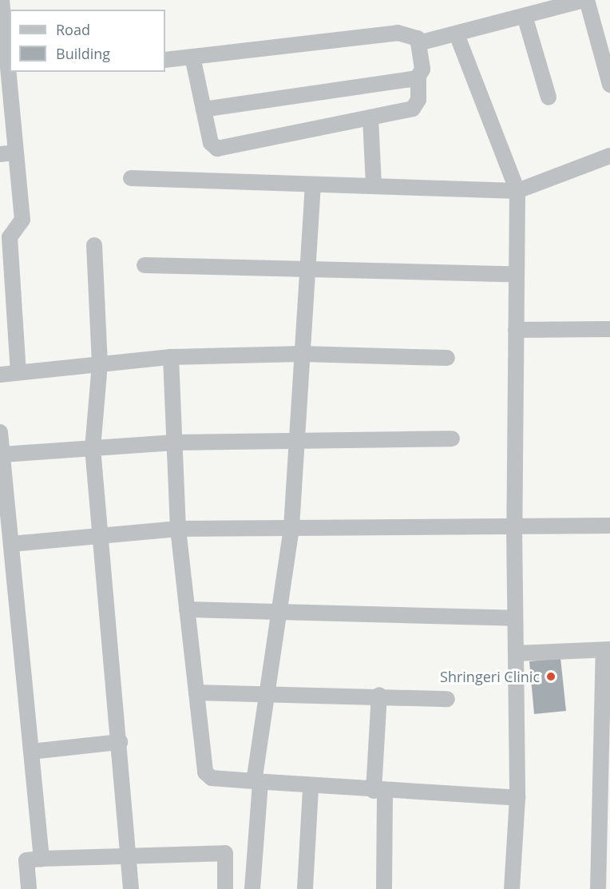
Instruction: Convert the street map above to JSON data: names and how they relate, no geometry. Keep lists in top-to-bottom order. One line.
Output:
{"places":["Shringeri Clinic"],"legend":["Road","Building"]}
